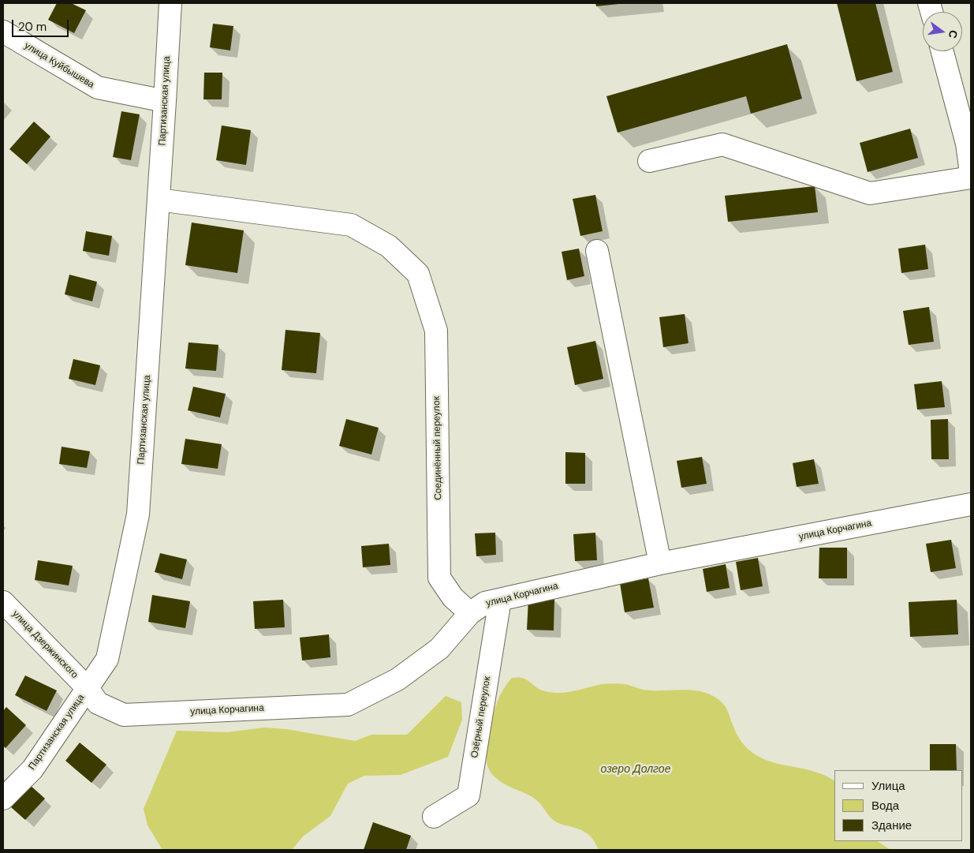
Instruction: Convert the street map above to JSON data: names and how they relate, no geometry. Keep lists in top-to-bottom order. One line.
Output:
{"streets":{"street":["улица Куйбышева","Партизанская улица","Соединённый переулок","улица Корчагина","улица Дзержинского","Озёрный переулок"]},"crossings":[["улица Куйбышева","Партизанская улица"],["Партизанская улица","Соединённый переулок"],["Партизанская улица","улица Корчагина"],["Партизанская улица","улица Дзержинского"],["Соединённый переулок","улица Корчагина"],["улица Корчагина","улица Дзержинского"],["улица Корчагина","Озёрный переулок"]],"water":["озеро Долгое"],"legend":["Улица","Вода","Здание"],"scale_bar":"20 m","north":"right"}
